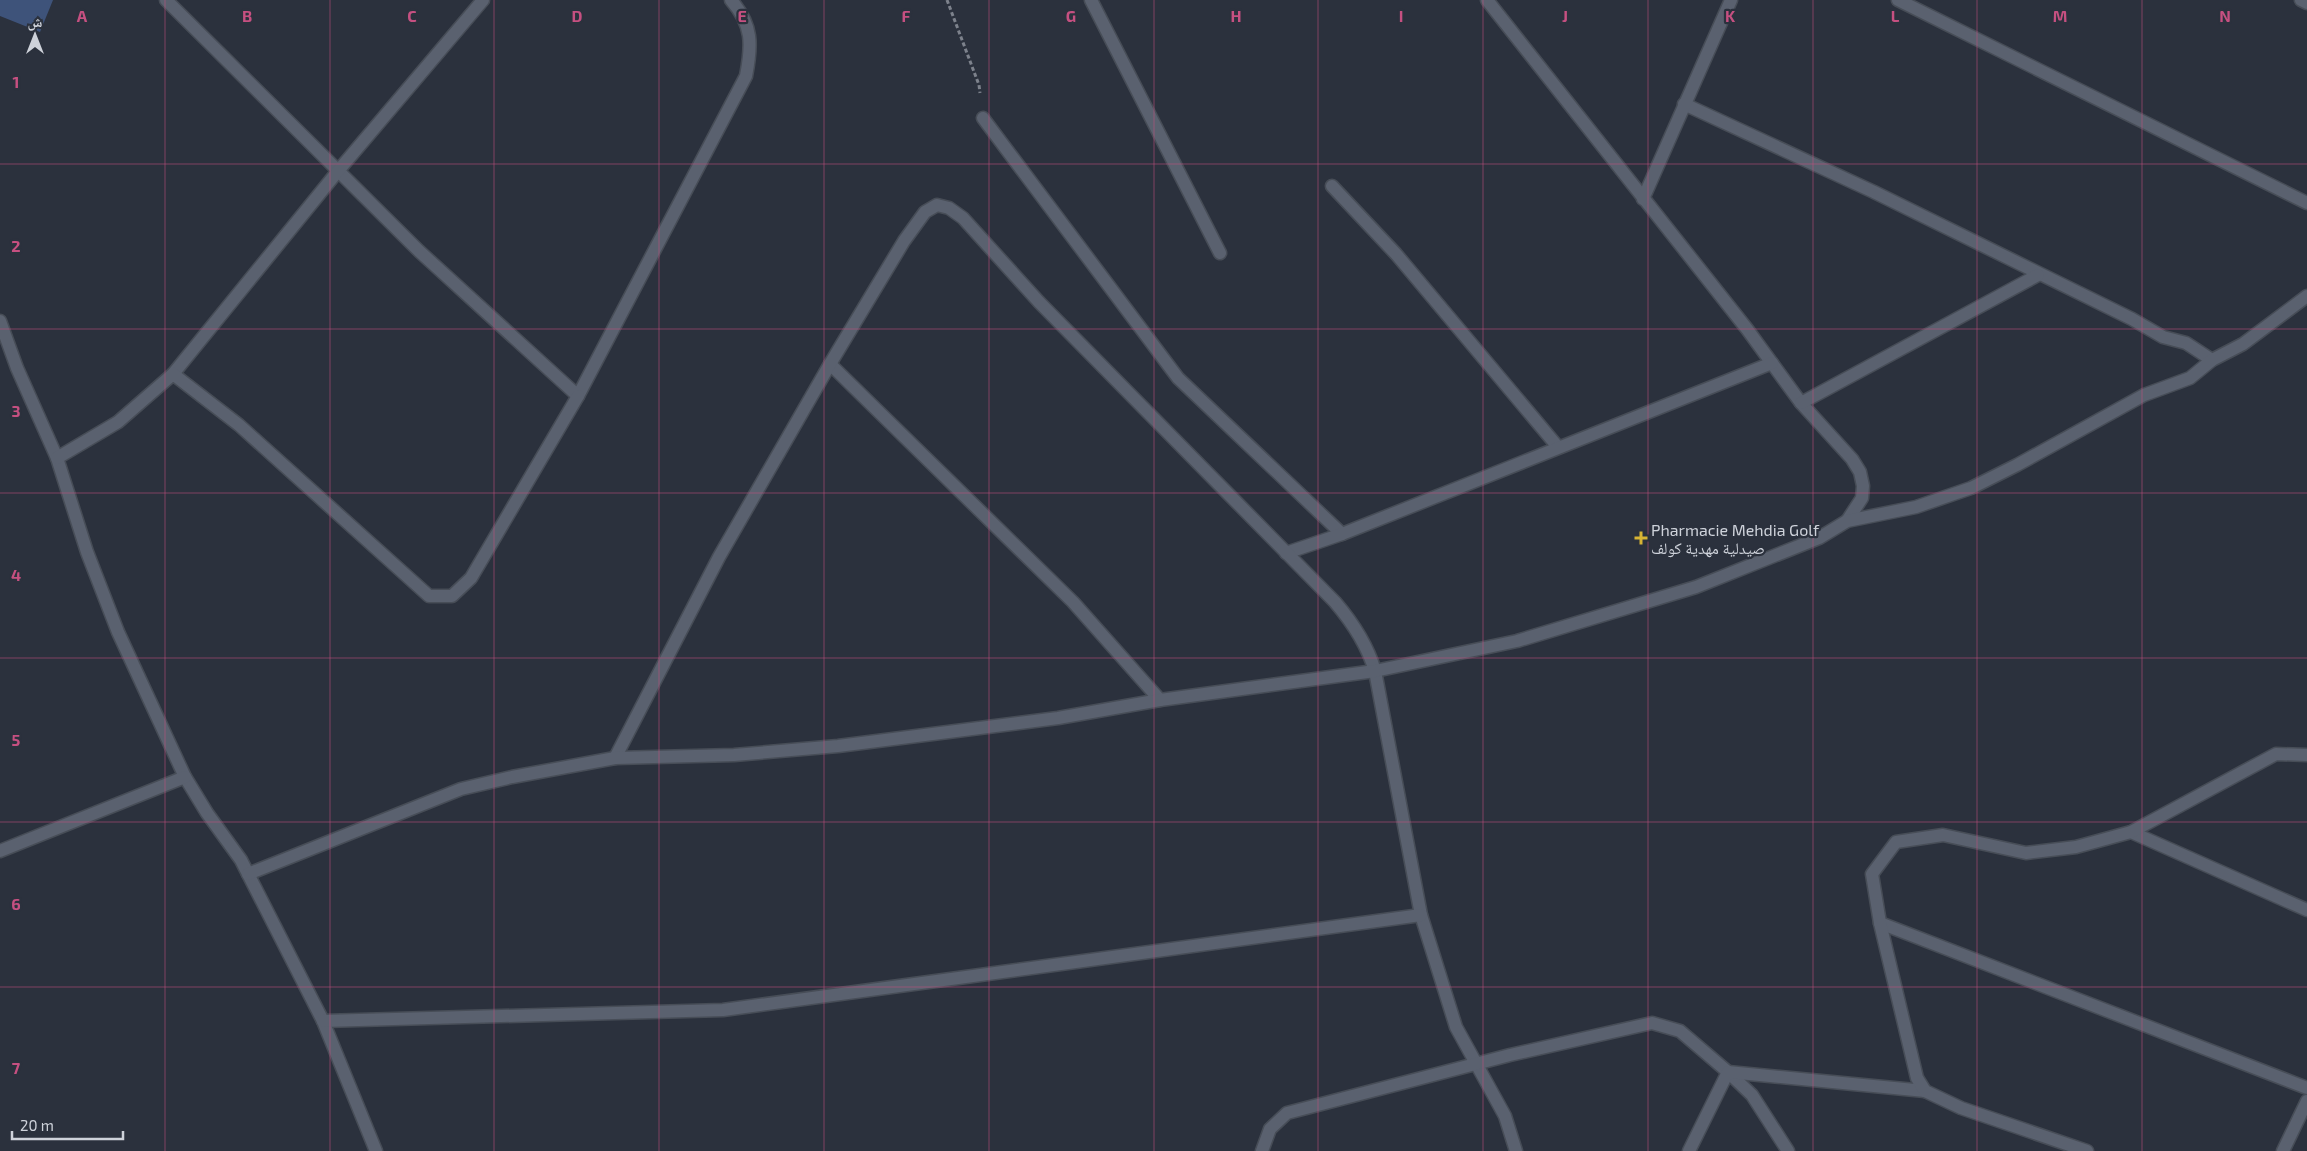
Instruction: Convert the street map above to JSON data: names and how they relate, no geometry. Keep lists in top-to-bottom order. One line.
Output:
{"places":{"health":["Pharmacie Mehdia Golf صيدلية مهدية كولف"]},"scale_bar":"20 m","north":"top","grid":{"columns":["A","B","C","D","E","F","G","H","I","J","K","L","M","N"],"rows":["1","2","3","4","5","6","7"]}}
